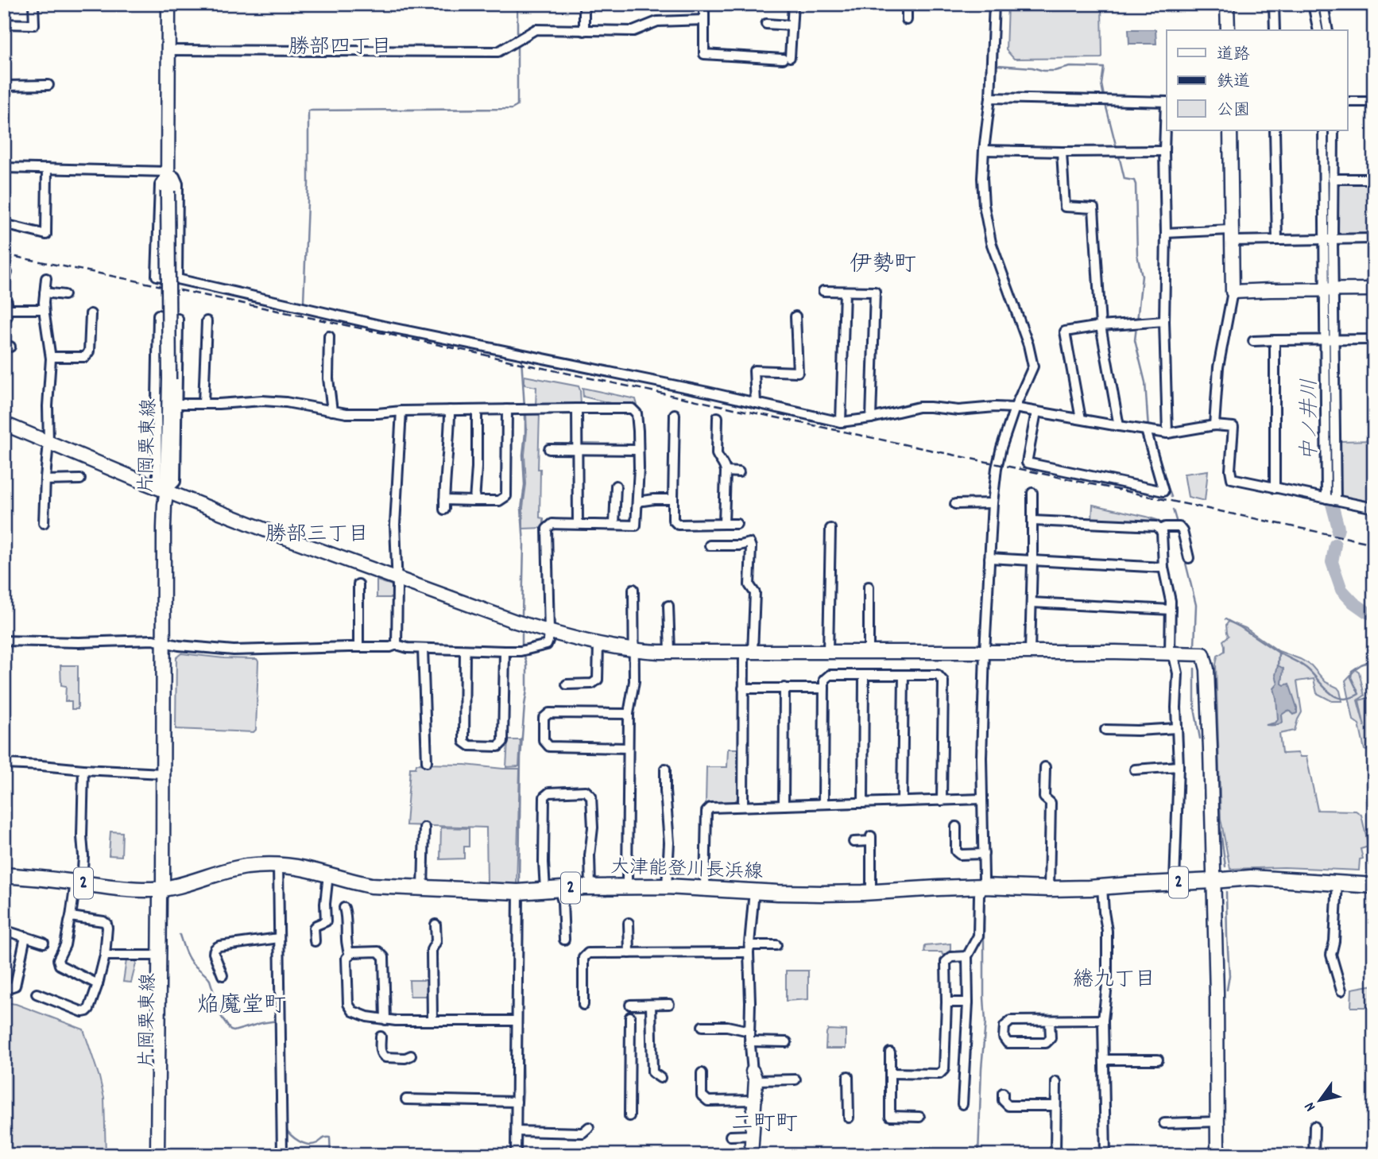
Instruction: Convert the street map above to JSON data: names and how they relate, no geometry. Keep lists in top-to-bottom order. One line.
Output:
{"streets":{"main road":["大津能登川長浜線","2"],"street":["片岡栗東線"]},"crossings":[["片岡栗東線","大津能登川長浜線"]],"districts":["勝部四丁目","伊勢町","勝部三丁目","綣九丁目","焔魔堂町","二町町"],"water":["中ノ井川"],"legend":["道路","鉄道","公園"],"north":"bottom left"}
